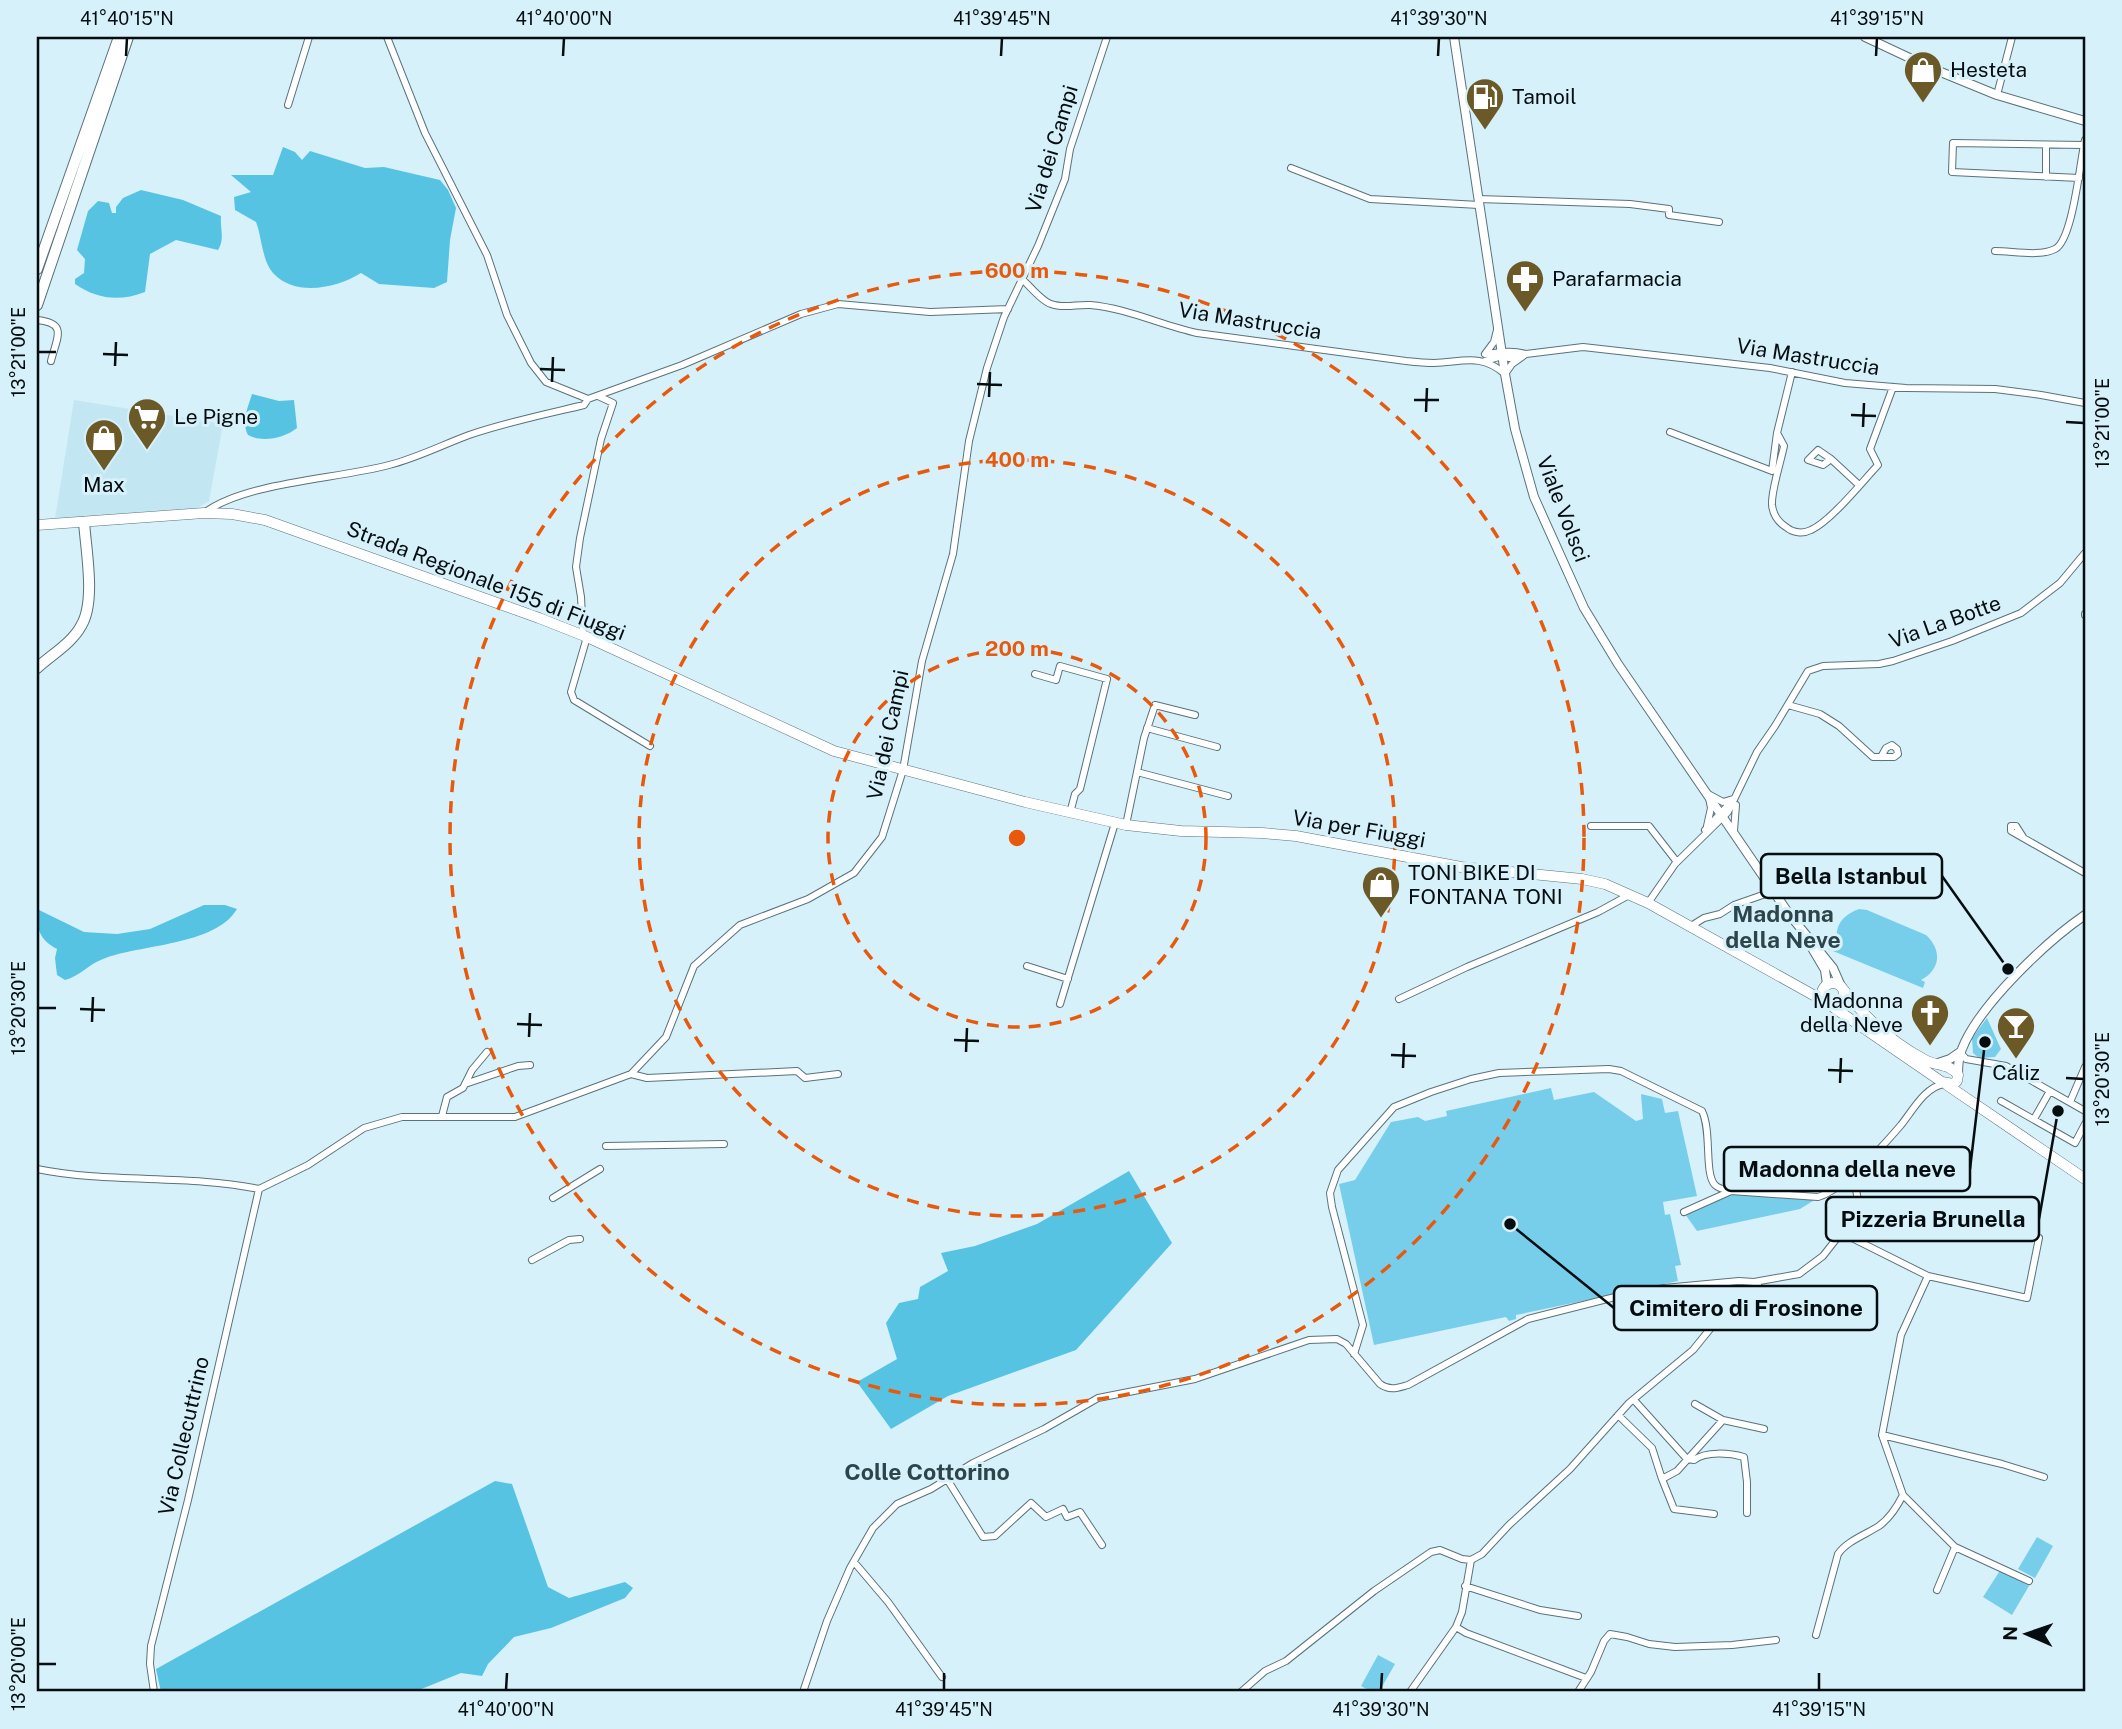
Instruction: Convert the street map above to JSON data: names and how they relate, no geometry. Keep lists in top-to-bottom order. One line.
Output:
{"streets":{"main road":["Viale Volsci","Strada Regionale 155 di Fiuggi","Via per Fiuggi"],"street":["Via dei Campi","Via Mastruccia","Via La Botte","Via Collecuttrino"]},"crossings":[["Via dei Campi","Via Mastruccia"],["Via dei Campi","Strada Regionale 155 di Fiuggi"],["Via dei Campi","Via per Fiuggi"],["Via dei Campi","Via Collecuttrino"],["Via Mastruccia","Viale Volsci"],["Viale Volsci","Via per Fiuggi"],["Strada Regionale 155 di Fiuggi","Via per Fiuggi"]],"districts":["Madonna della Neve","Colle Cottorino"],"places":{"shop":["Hesteta","Max","TONI BIKE DI FONTANA TONI"],"fuel station":["Tamoil"],"pharmacy":["Parafarmacia"],"supermarket":["Le Pigne"],"other":["Bella Istanbul","Madonna della neve","Pizzeria Brunella","Cimitero di Frosinone"],"church":["Madonna della Neve"],"bar":["Cáliz"]},"north":"left","coordinates":["41°40'15\"N","41°40'00\"N","41°39'45\"N","41°39'30\"N","41°39'15\"N","13°21'00\"E","13°20'30\"E","13°20'00\"E"],"rings":["600 m","400 m","200 m"]}
